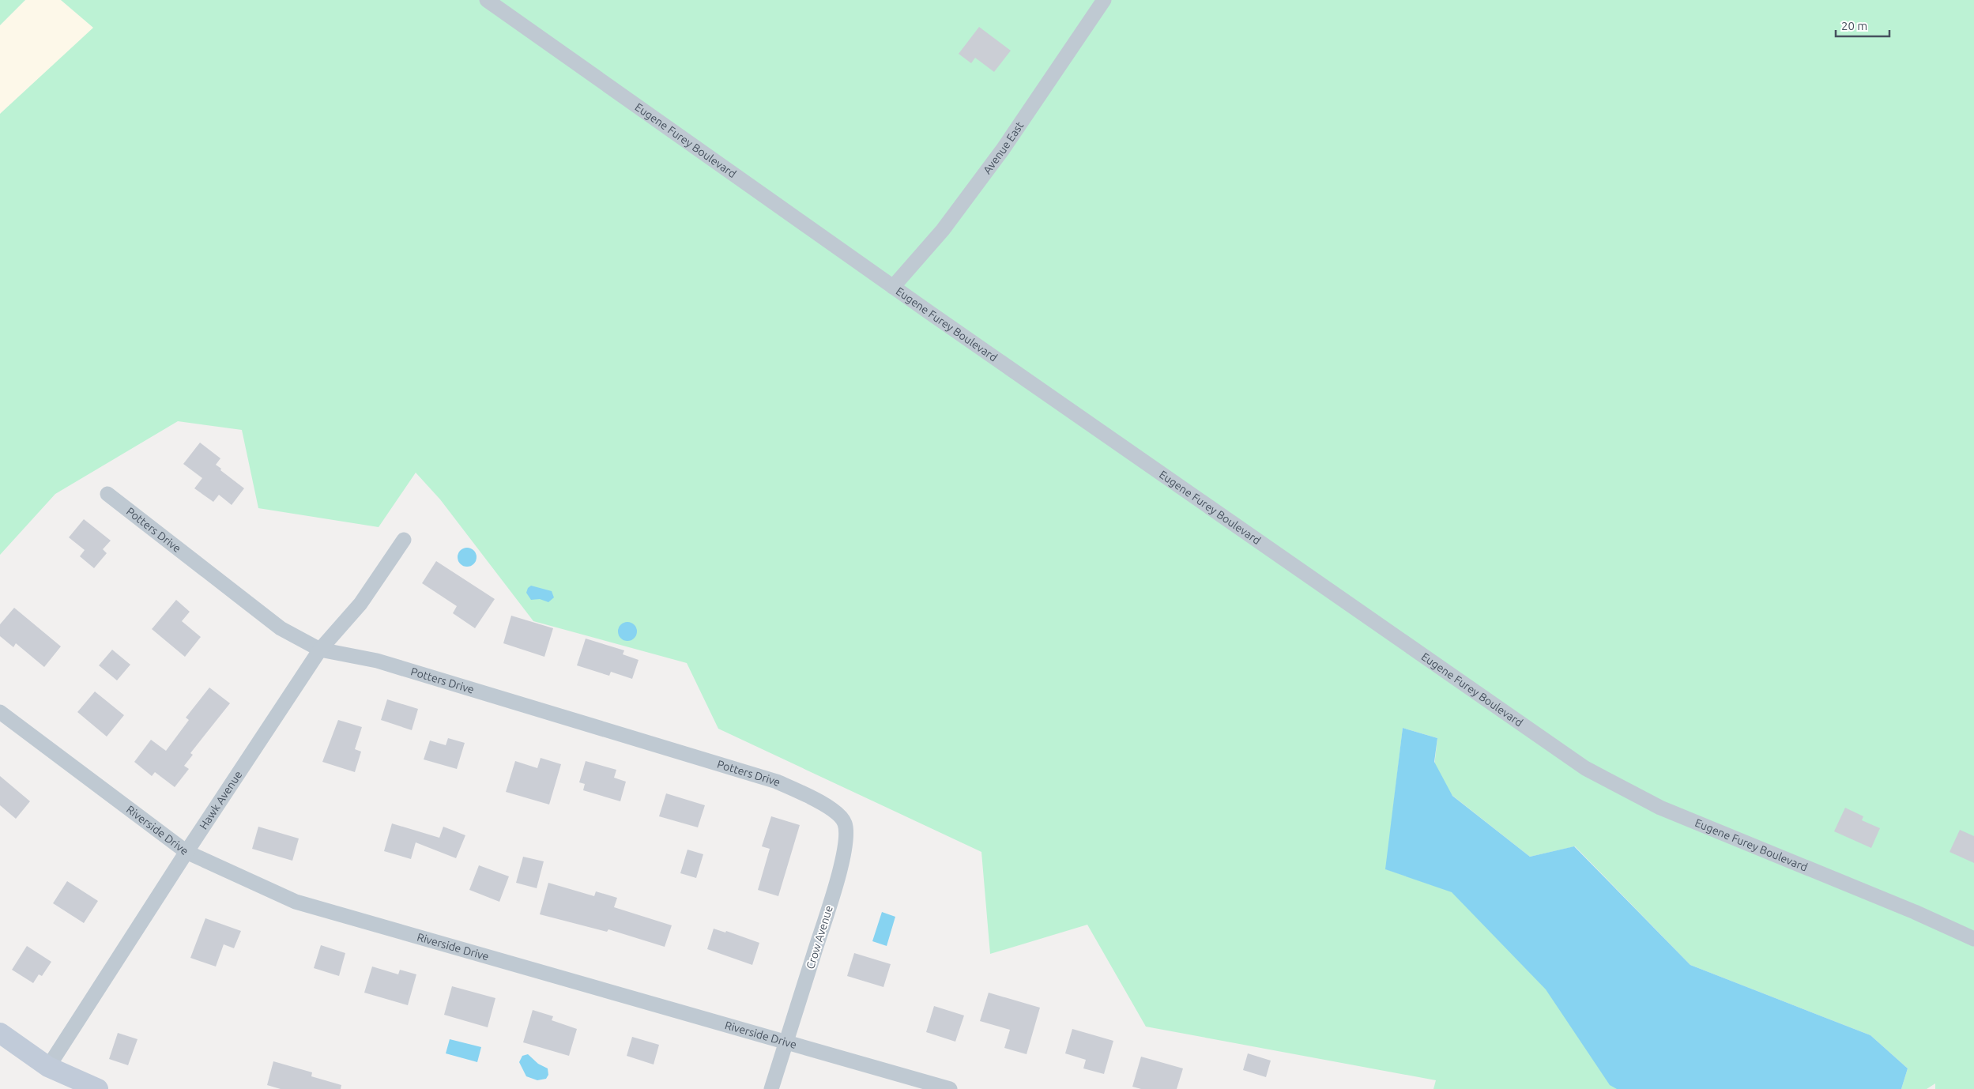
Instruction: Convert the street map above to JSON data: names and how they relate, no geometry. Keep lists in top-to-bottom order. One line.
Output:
{"streets":{"street":["Eugene Furey Boulevard","Avenue East","Potters Drive","Hawk Avenue","Riverside Drive","Crow Avenue"]},"crossings":[["Eugene Furey Boulevard","Avenue East"],["Potters Drive","Hawk Avenue"],["Potters Drive","Crow Avenue"],["Hawk Avenue","Riverside Drive"],["Riverside Drive","Crow Avenue"]],"scale_bar":"20 m"}
